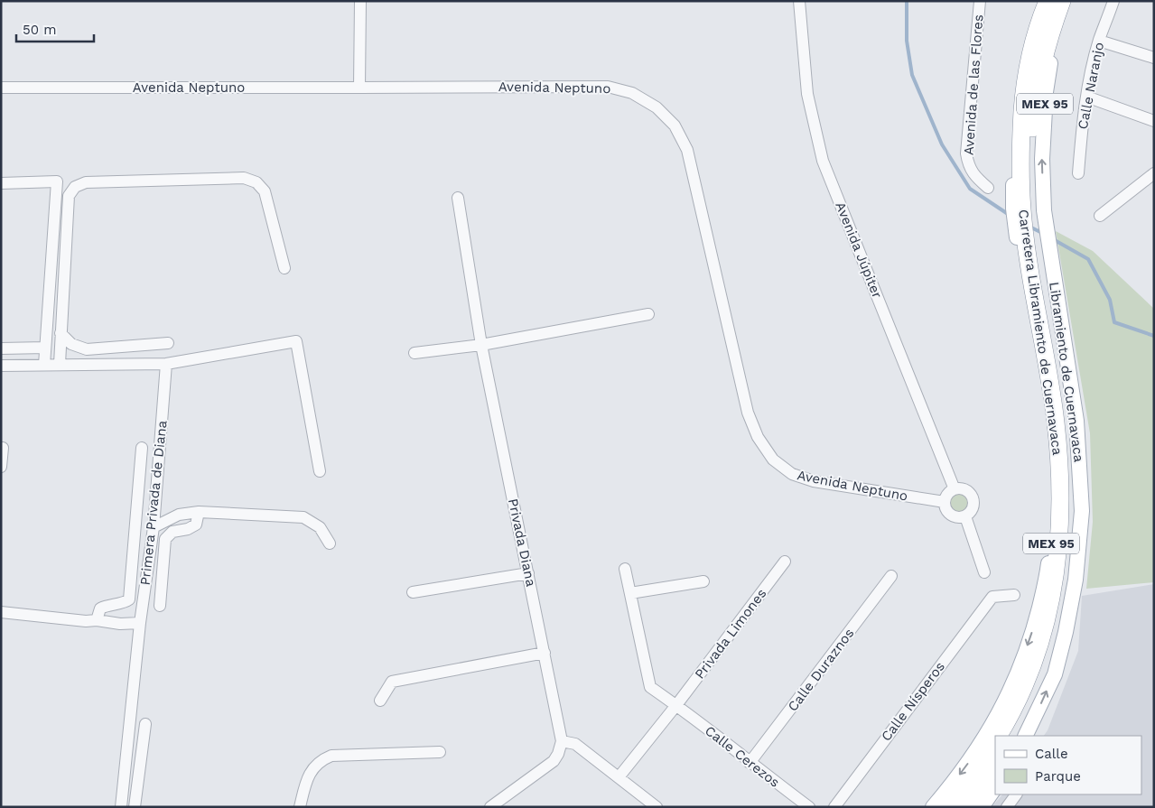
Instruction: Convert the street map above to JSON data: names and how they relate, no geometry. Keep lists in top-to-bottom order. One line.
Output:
{"streets":{"highway":["MEX 95","Carretera Libramiento de Cuernavaca"],"main road":["Libramiento de Cuernavaca"],"street":["Avenida de las Flores","Calle Naranjo","Avenida Neptuno","Avenida Júpiter","Primera Privada de Diana","Privada Diana","Privada Limones","Calle Duraznos","Calle Nísperos","Calle Cerezos"]},"crossings":[["Avenida Neptuno","Avenida Júpiter"],["MEX 95","Carretera Libramiento de Cuernavaca"],["Carretera Libramiento de Cuernavaca","Libramiento de Cuernavaca"],["Privada Limones","Calle Cerezos"],["Calle Duraznos","Calle Cerezos"]],"legend":["Calle","Parque"],"scale_bar":"50 m"}
